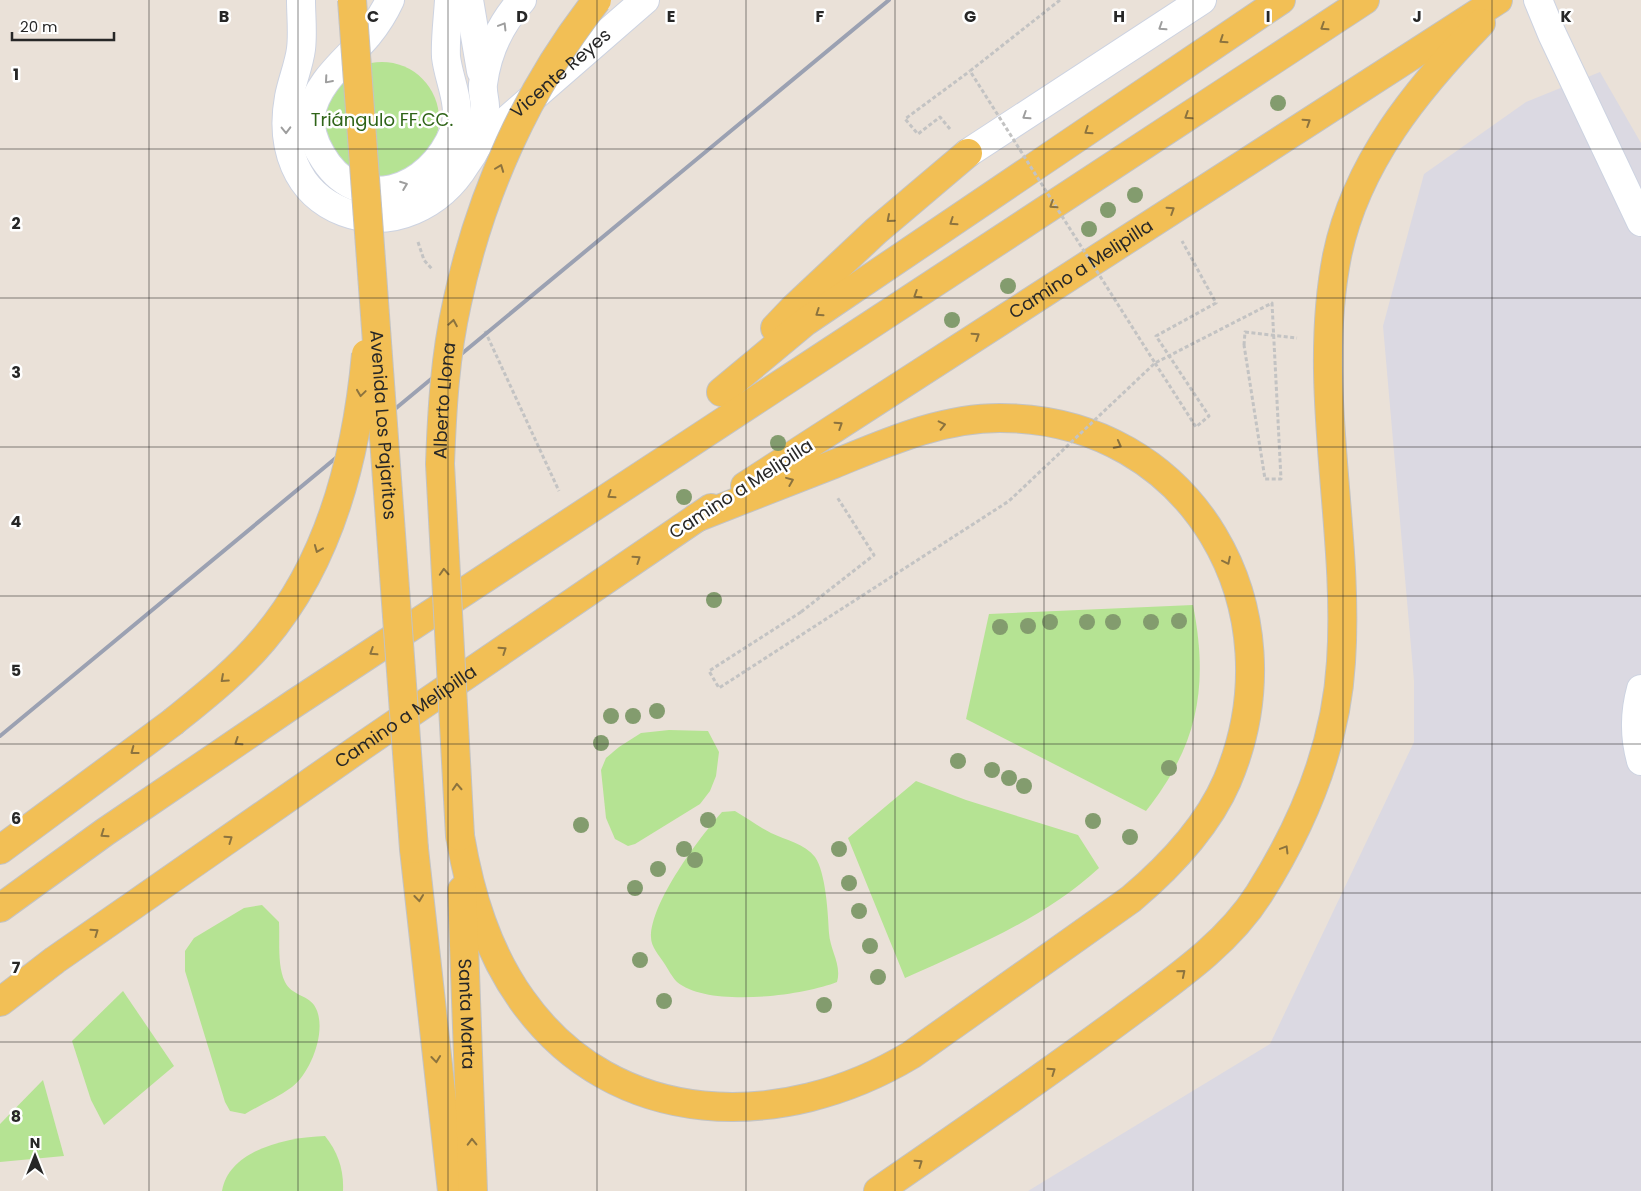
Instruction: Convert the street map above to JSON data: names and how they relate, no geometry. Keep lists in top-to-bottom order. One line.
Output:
{"streets":{"main road":["Camino a Melipilla","Alberto Llona","Avenida Los Pajaritos","Santa Marta"],"street":["Vicente Reyes"]},"crossings":[["Alberto Llona","Santa Marta"],["Avenida Los Pajaritos","Santa Marta"]],"one_way":["Alberto Llona"],"parks":["Triángulo FF.CC."],"scale_bar":"20 m","north":"top","grid":{"columns":["B","C","D","E","F","G","H","I","J","K"],"rows":["1","2","3","4","5","6","7","8"]}}
